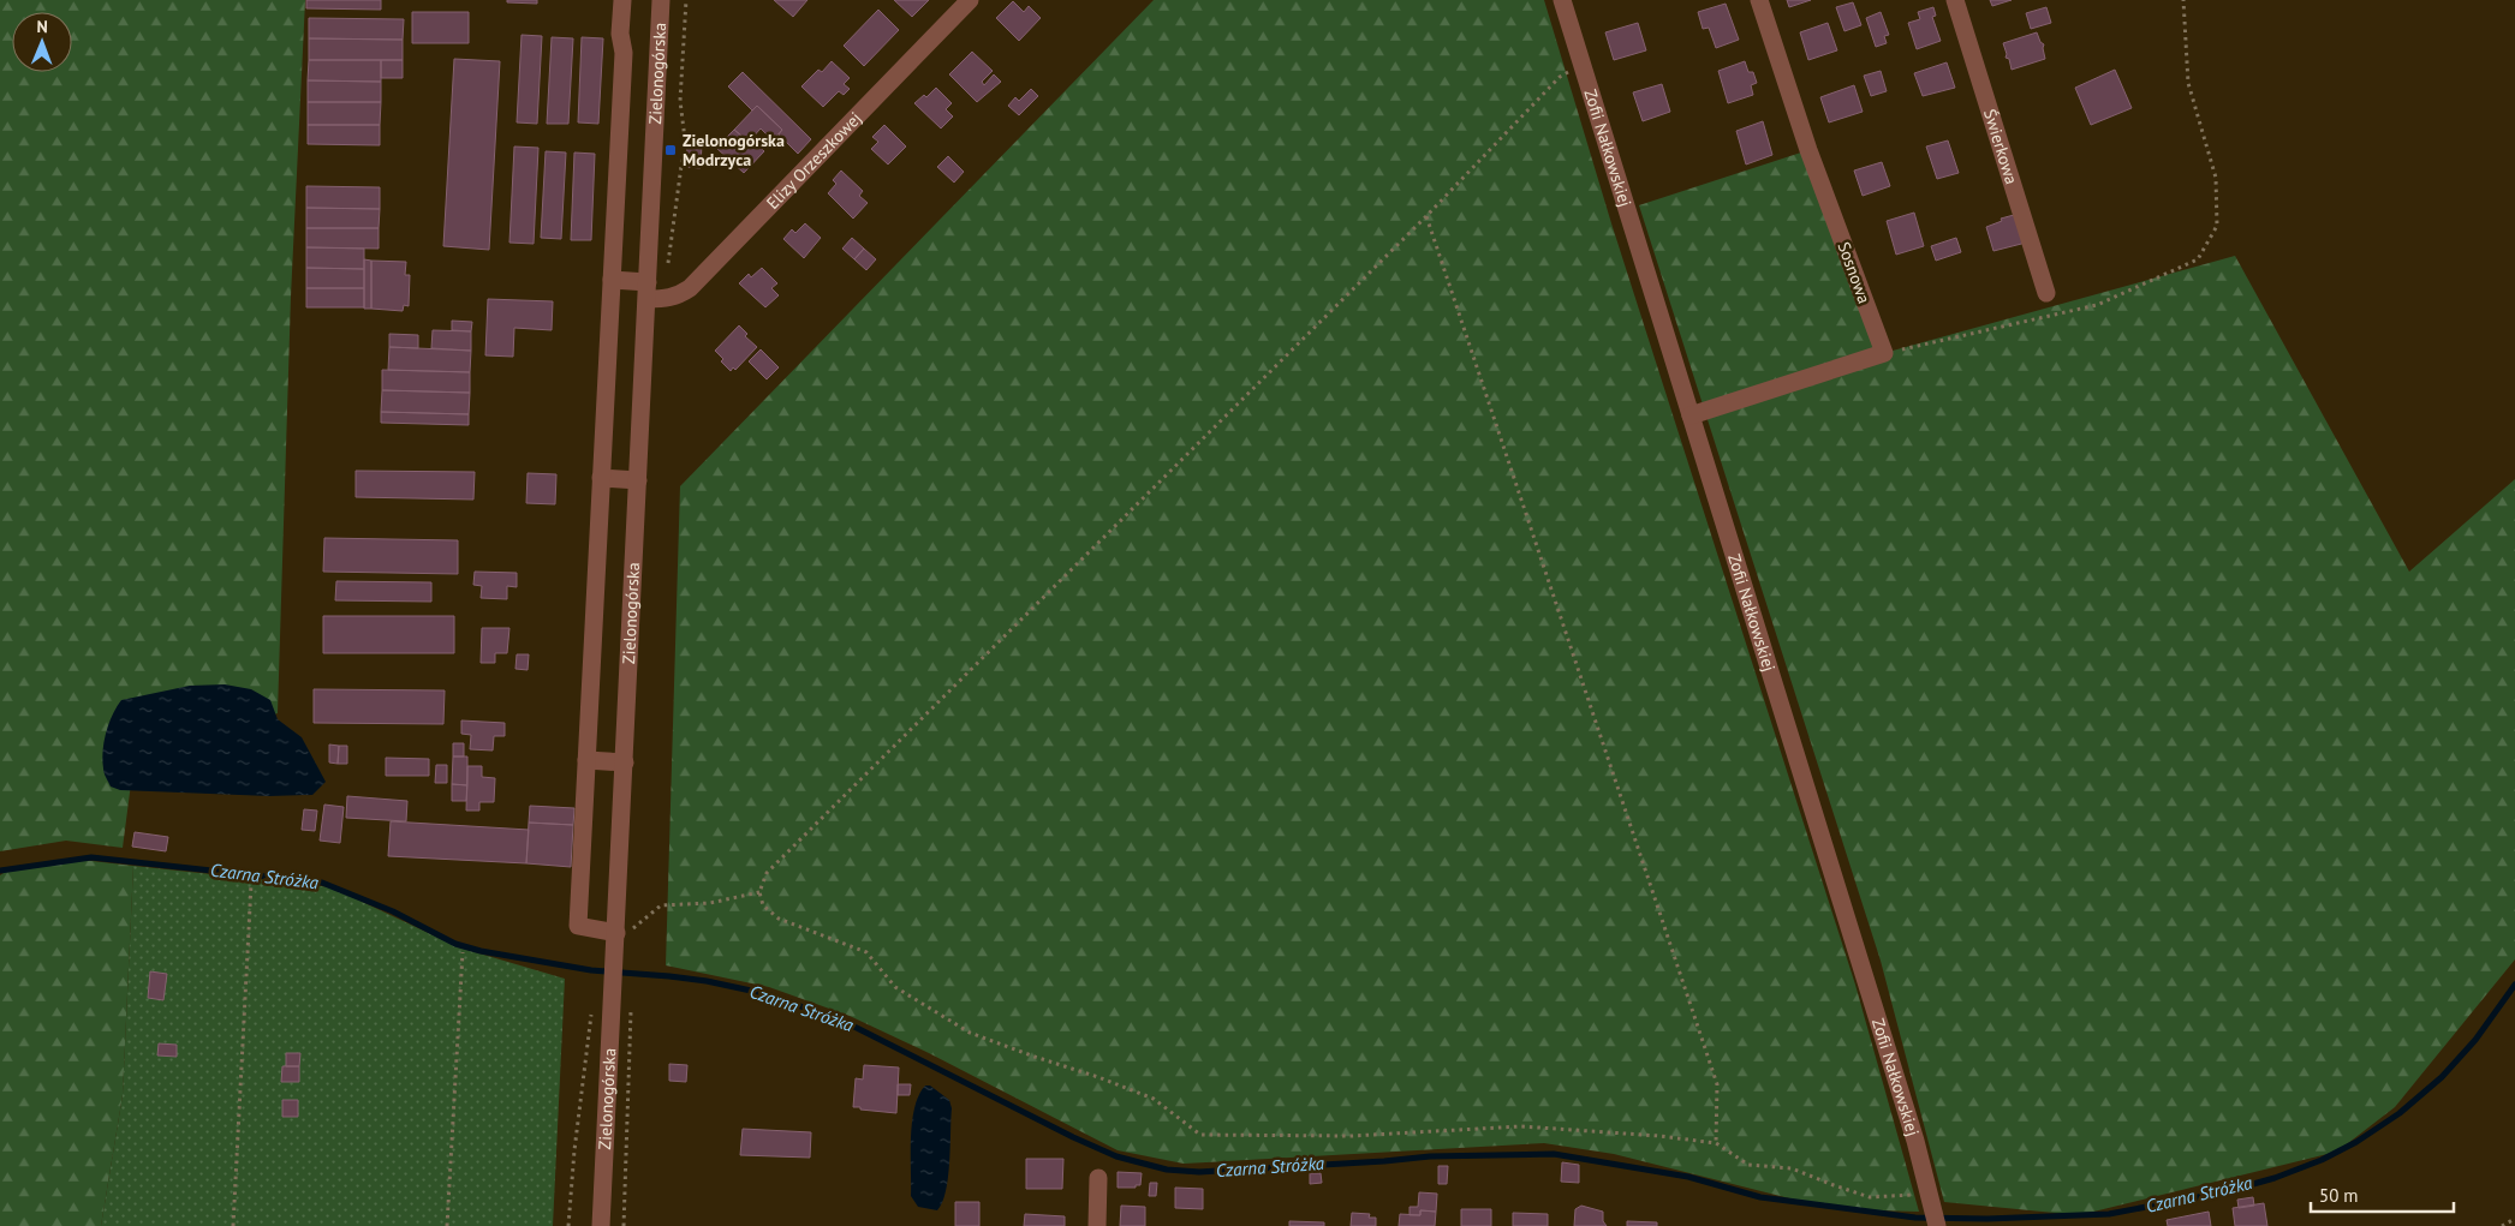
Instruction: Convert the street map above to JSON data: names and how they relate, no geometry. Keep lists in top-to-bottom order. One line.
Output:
{"streets":{"street":["Zielonogórska","Świerkowa","Zofii Nałkowskiej","Elizy Orzeszkowej","Sosnowa"]},"crossings":[["Zielonogórska","Elizy Orzeszkowej"]],"water":["Czarna Stróżka"],"places":{"transit":["Zielonogórska Modrzyca"]},"scale_bar":"50 m","north":"top"}
